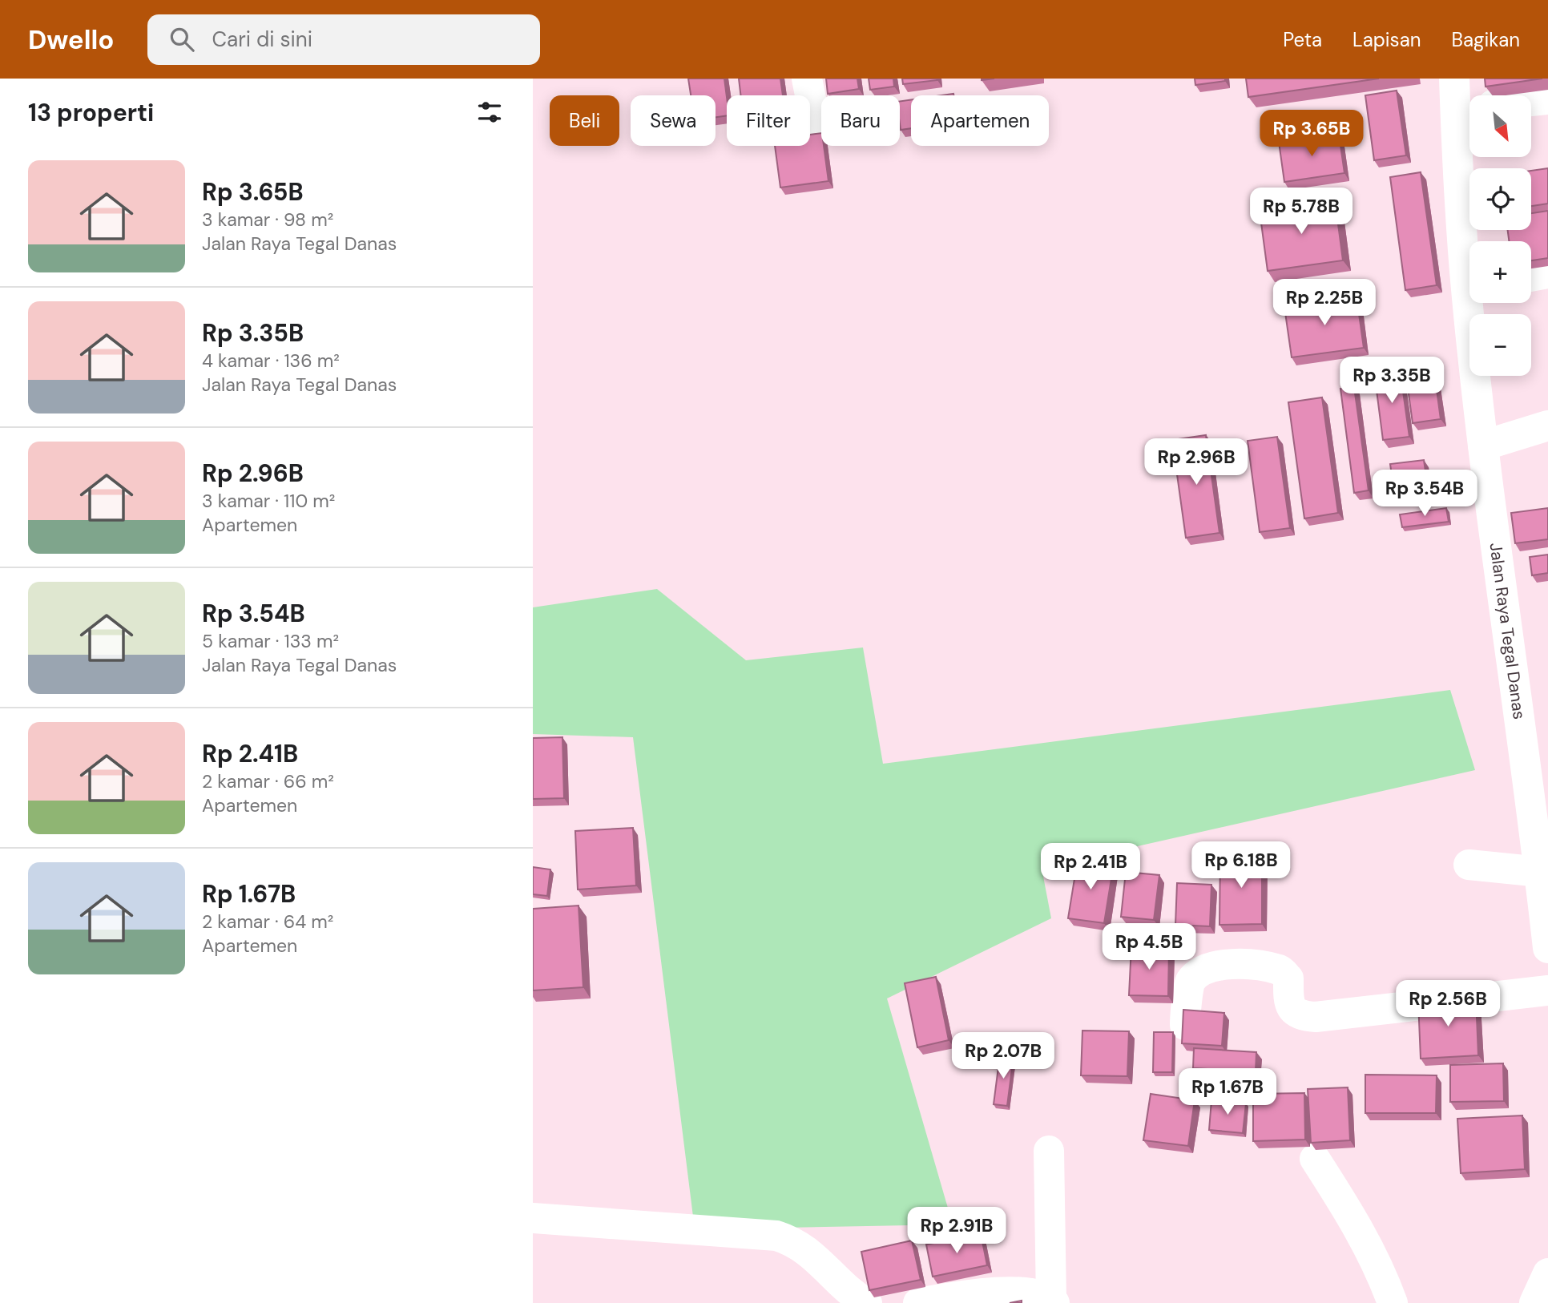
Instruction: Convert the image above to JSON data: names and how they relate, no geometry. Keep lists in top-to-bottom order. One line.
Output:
{"streets":{"street":["Jalan Raya Tegal Danas"]},"north":"bottom right","page":{"header":"Dwello","search":"Cari di sini","nav":["Peta","Lapisan","Bagikan"],"heading":"13 properti","map_buttons":["+","−"],"chip":["Beli","Sewa","Filter","Baru","Apartemen"],"price":["Rp 3.65B","Rp 5.78B","Rp 2.25B","Rp 3.35B","Rp 2.96B","Rp 3.54B","Rp 6.18B","Rp 2.41B","Rp 4.5B","Rp 2.56B","Rp 2.07B","Rp 1.67B","Rp 2.91B"],"list":[{"name":"Rp 3.65B","note":"3 kamar · 98 m² · Jalan Raya Tegal Danas"},{"name":"Rp 3.35B","note":"4 kamar · 136 m² · Jalan Raya Tegal Danas"},{"name":"Rp 2.96B","note":"3 kamar · 110 m² · Apartemen"},{"name":"Rp 3.54B","note":"5 kamar · 133 m² · Jalan Raya Tegal Danas"},{"name":"Rp 2.41B","note":"2 kamar · 66 m² · Apartemen"},{"name":"Rp 1.67B","note":"2 kamar · 64 m² · Apartemen"}]}}
